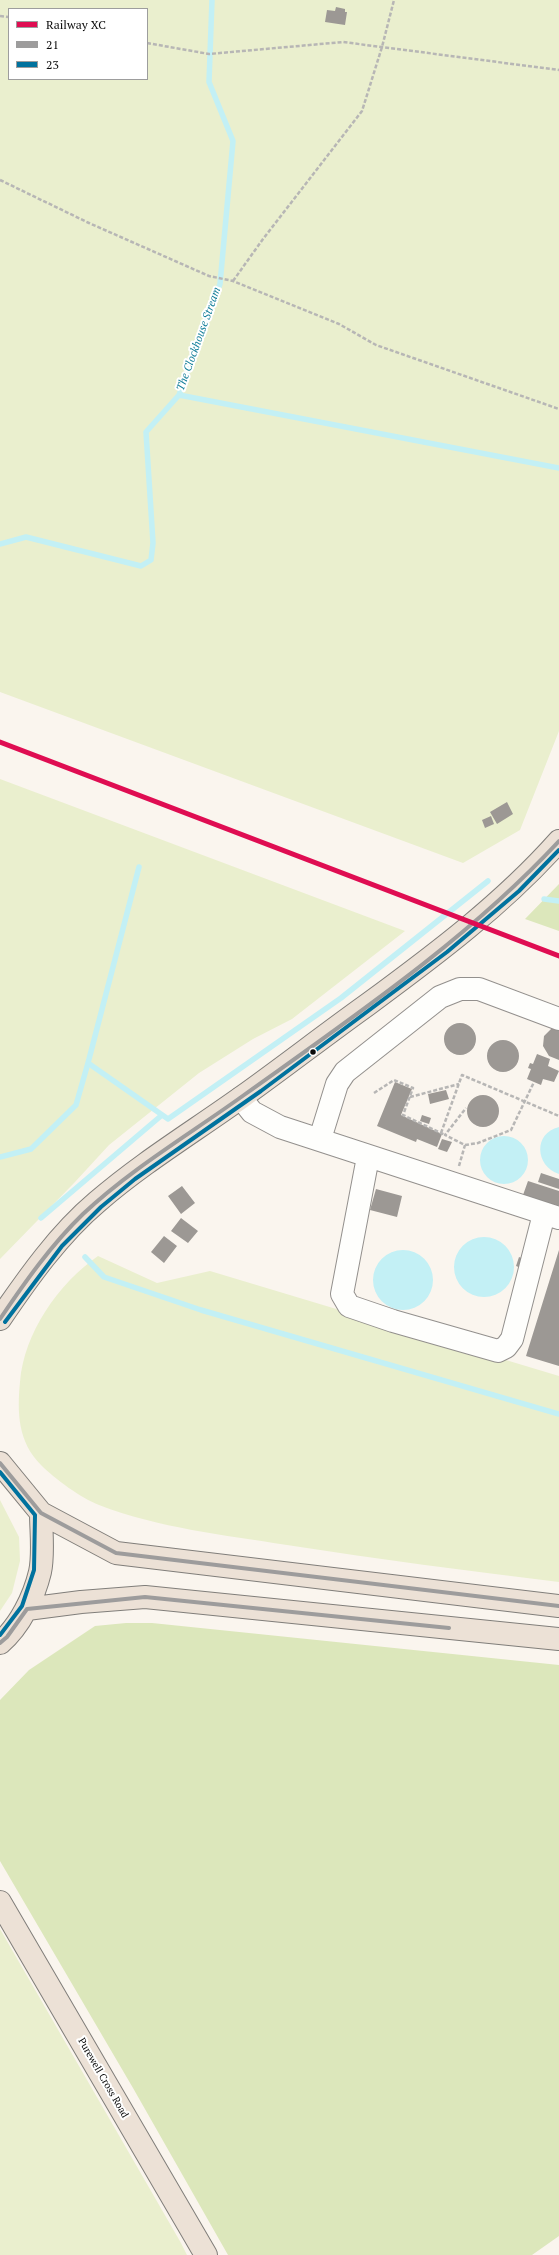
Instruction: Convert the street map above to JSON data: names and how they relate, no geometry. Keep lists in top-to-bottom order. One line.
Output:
{"streets":{"main road":["Purewell Cross Road"]},"water":["The Clockhouse Stream"],"lines":["rail line XC","transit line 21","transit line 23"],"legend":["Railway XC","21","23"]}
